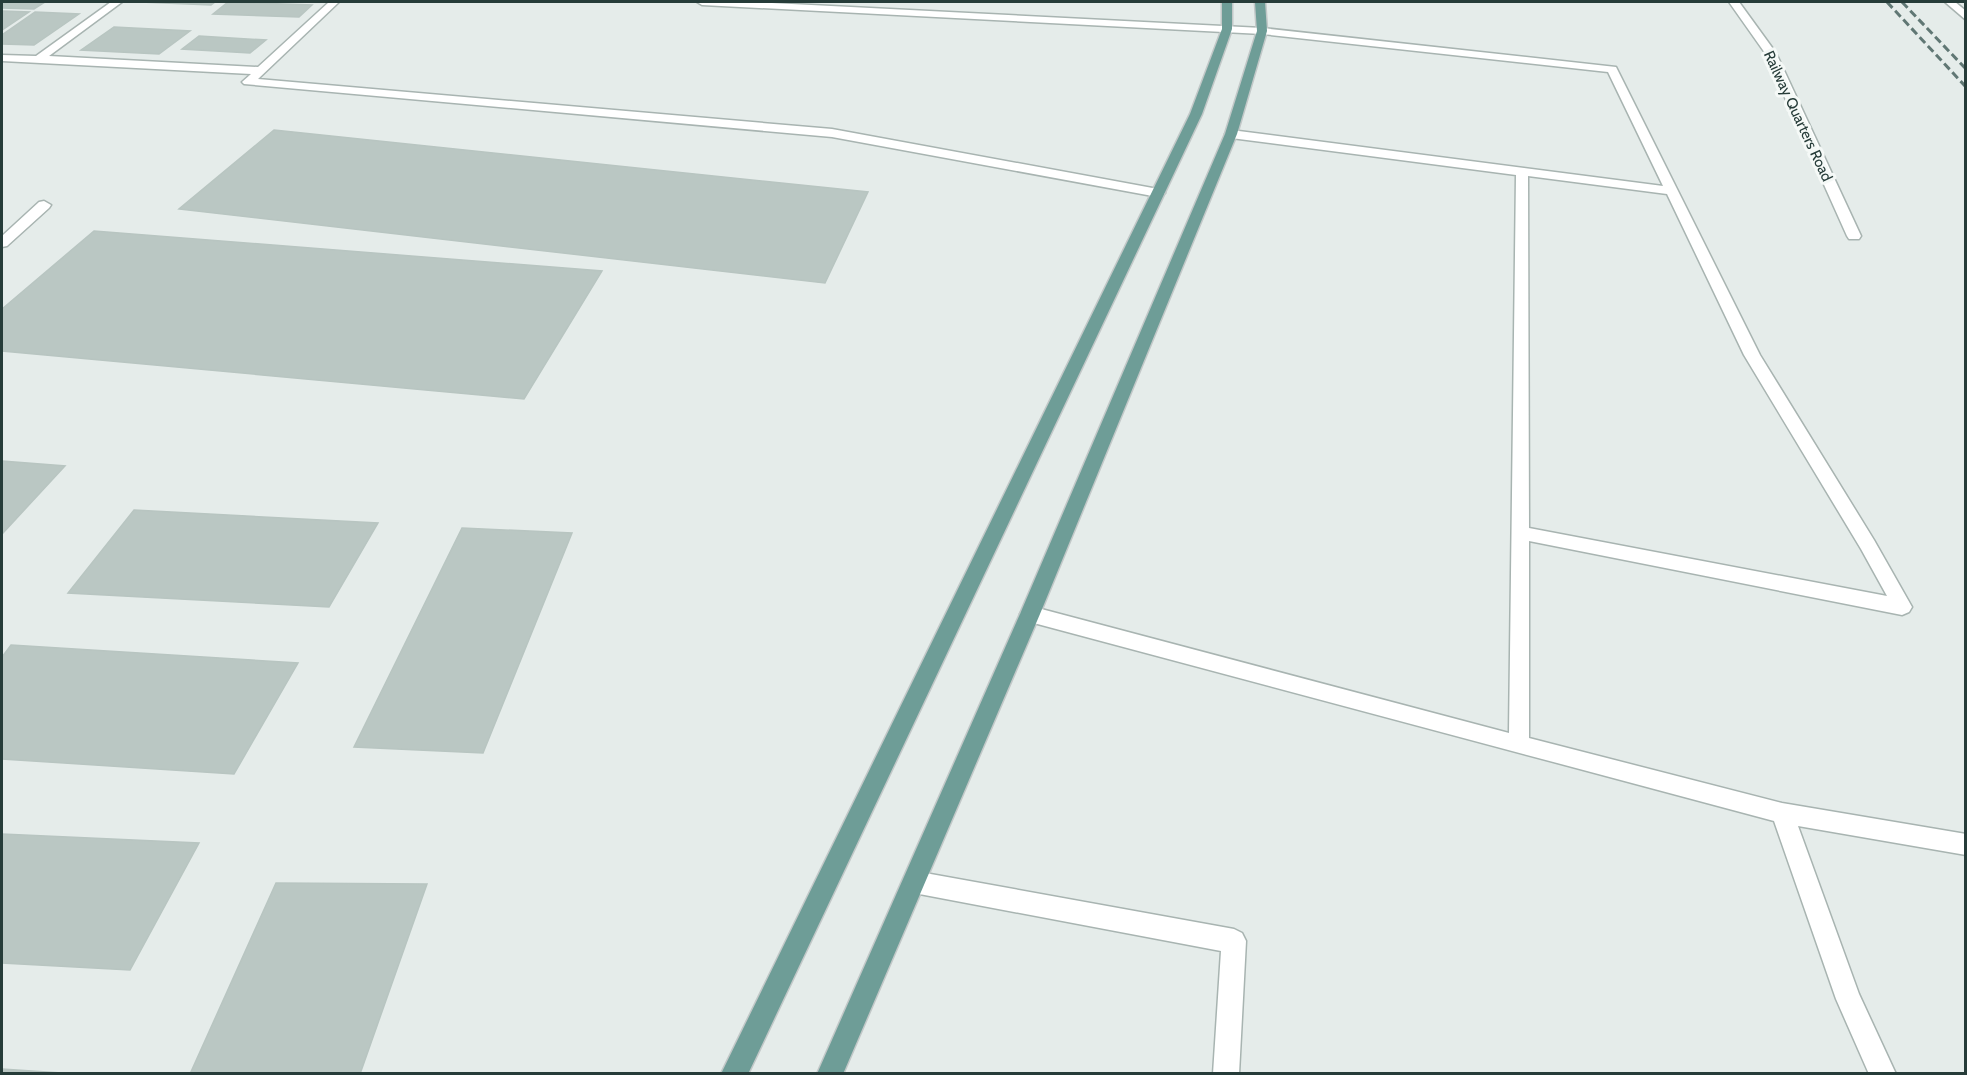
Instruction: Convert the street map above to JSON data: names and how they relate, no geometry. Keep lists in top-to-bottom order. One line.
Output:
{"streets":{"street":["Railway Quarters Road"]}}
